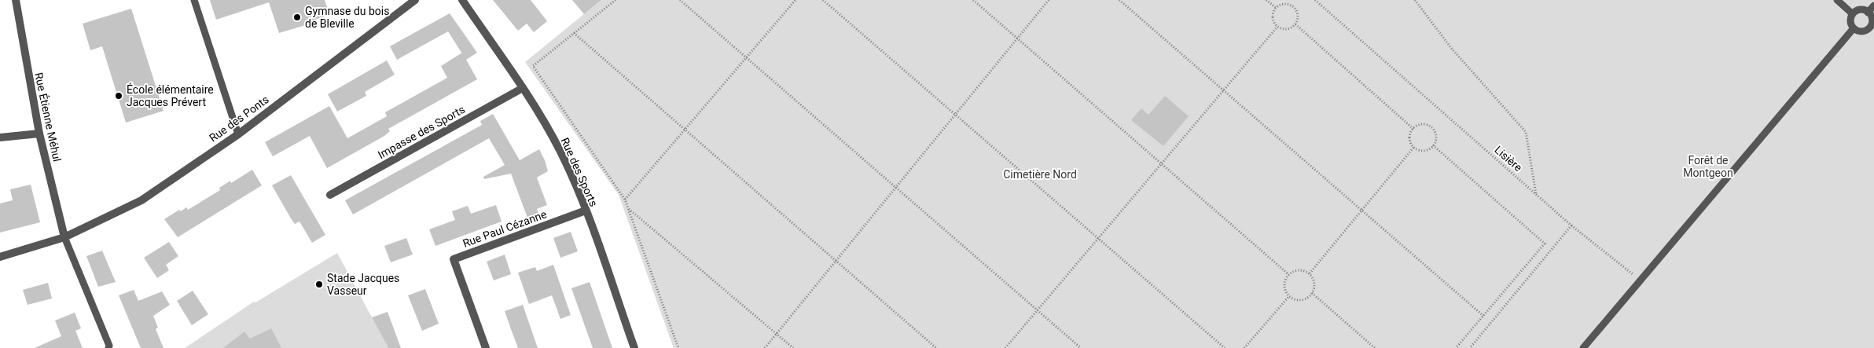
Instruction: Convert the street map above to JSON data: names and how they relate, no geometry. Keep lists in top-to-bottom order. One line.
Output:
{"streets":{"street":["Rue Étienne Méhul","Rue des Ponts","Impasse des Sports","Rue des Sports","Rue Paul Cézanne"],"path":["Lisière"]},"crossings":[["Rue Étienne Méhul","Rue des Ponts"],["Impasse des Sports","Rue des Sports"],["Rue des Sports","Rue Paul Cézanne"]],"parks":["Forêt de Montgeon","Cimetière Nord"],"places":["Gymnase du bois de Bleville","École élémentaire Jacques Prévert","Stade Jacques Vasseur"]}
